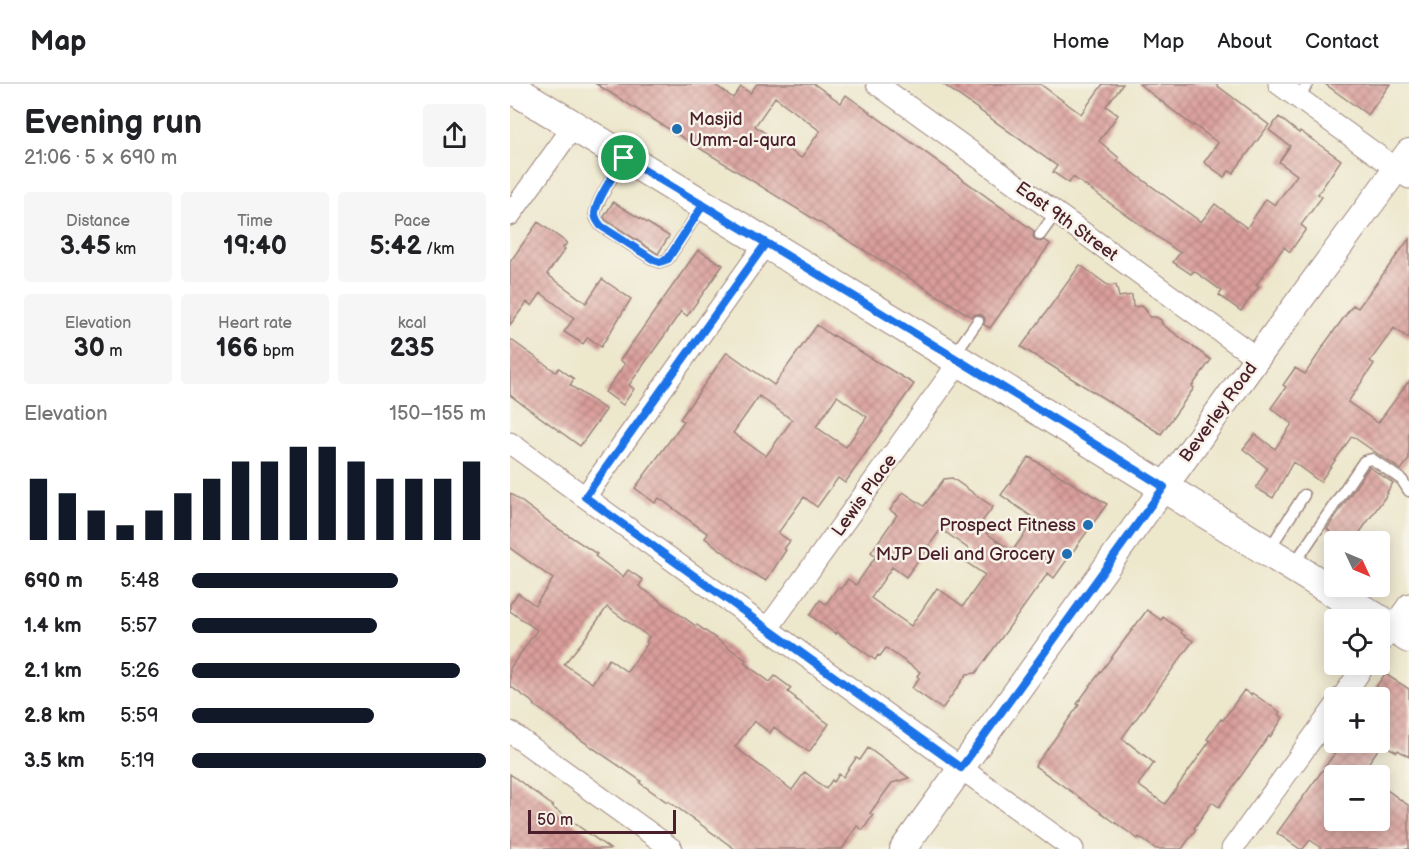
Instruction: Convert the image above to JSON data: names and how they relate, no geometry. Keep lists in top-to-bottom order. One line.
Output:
{"streets":{"street":["East 9th Street","Beverley Road","Lewis Place"]},"crossings":[["East 9th Street","Beverley Road"]],"places":["Masjid Umm-al-qura","Prospect Fitness","MJP Deli and Grocery"],"scale_bar":"50 m","north":"bottom right","page":{"header":"Map","nav":["Home","Map","About","Contact"],"heading":["Evening run","21:06 · 5 × 690 m"],"stats":[["Distance","3.45 km"],["Time","19:40"],["Pace","5:42 /km"],["Elevation","30 m"],["Heart rate","166 bpm"],["kcal","235"]],"chart":["Elevation","150–155 m"],"map_buttons":["+","−"],"list":[{"name":"690 m","note":"5:48"},{"name":"1.4 km","note":"5:57"},{"name":"2.1 km","note":"5:26"},{"name":"2.8 km","note":"5:59"},{"name":"3.5 km","note":"5:19"}],"scale":"50 m"}}
